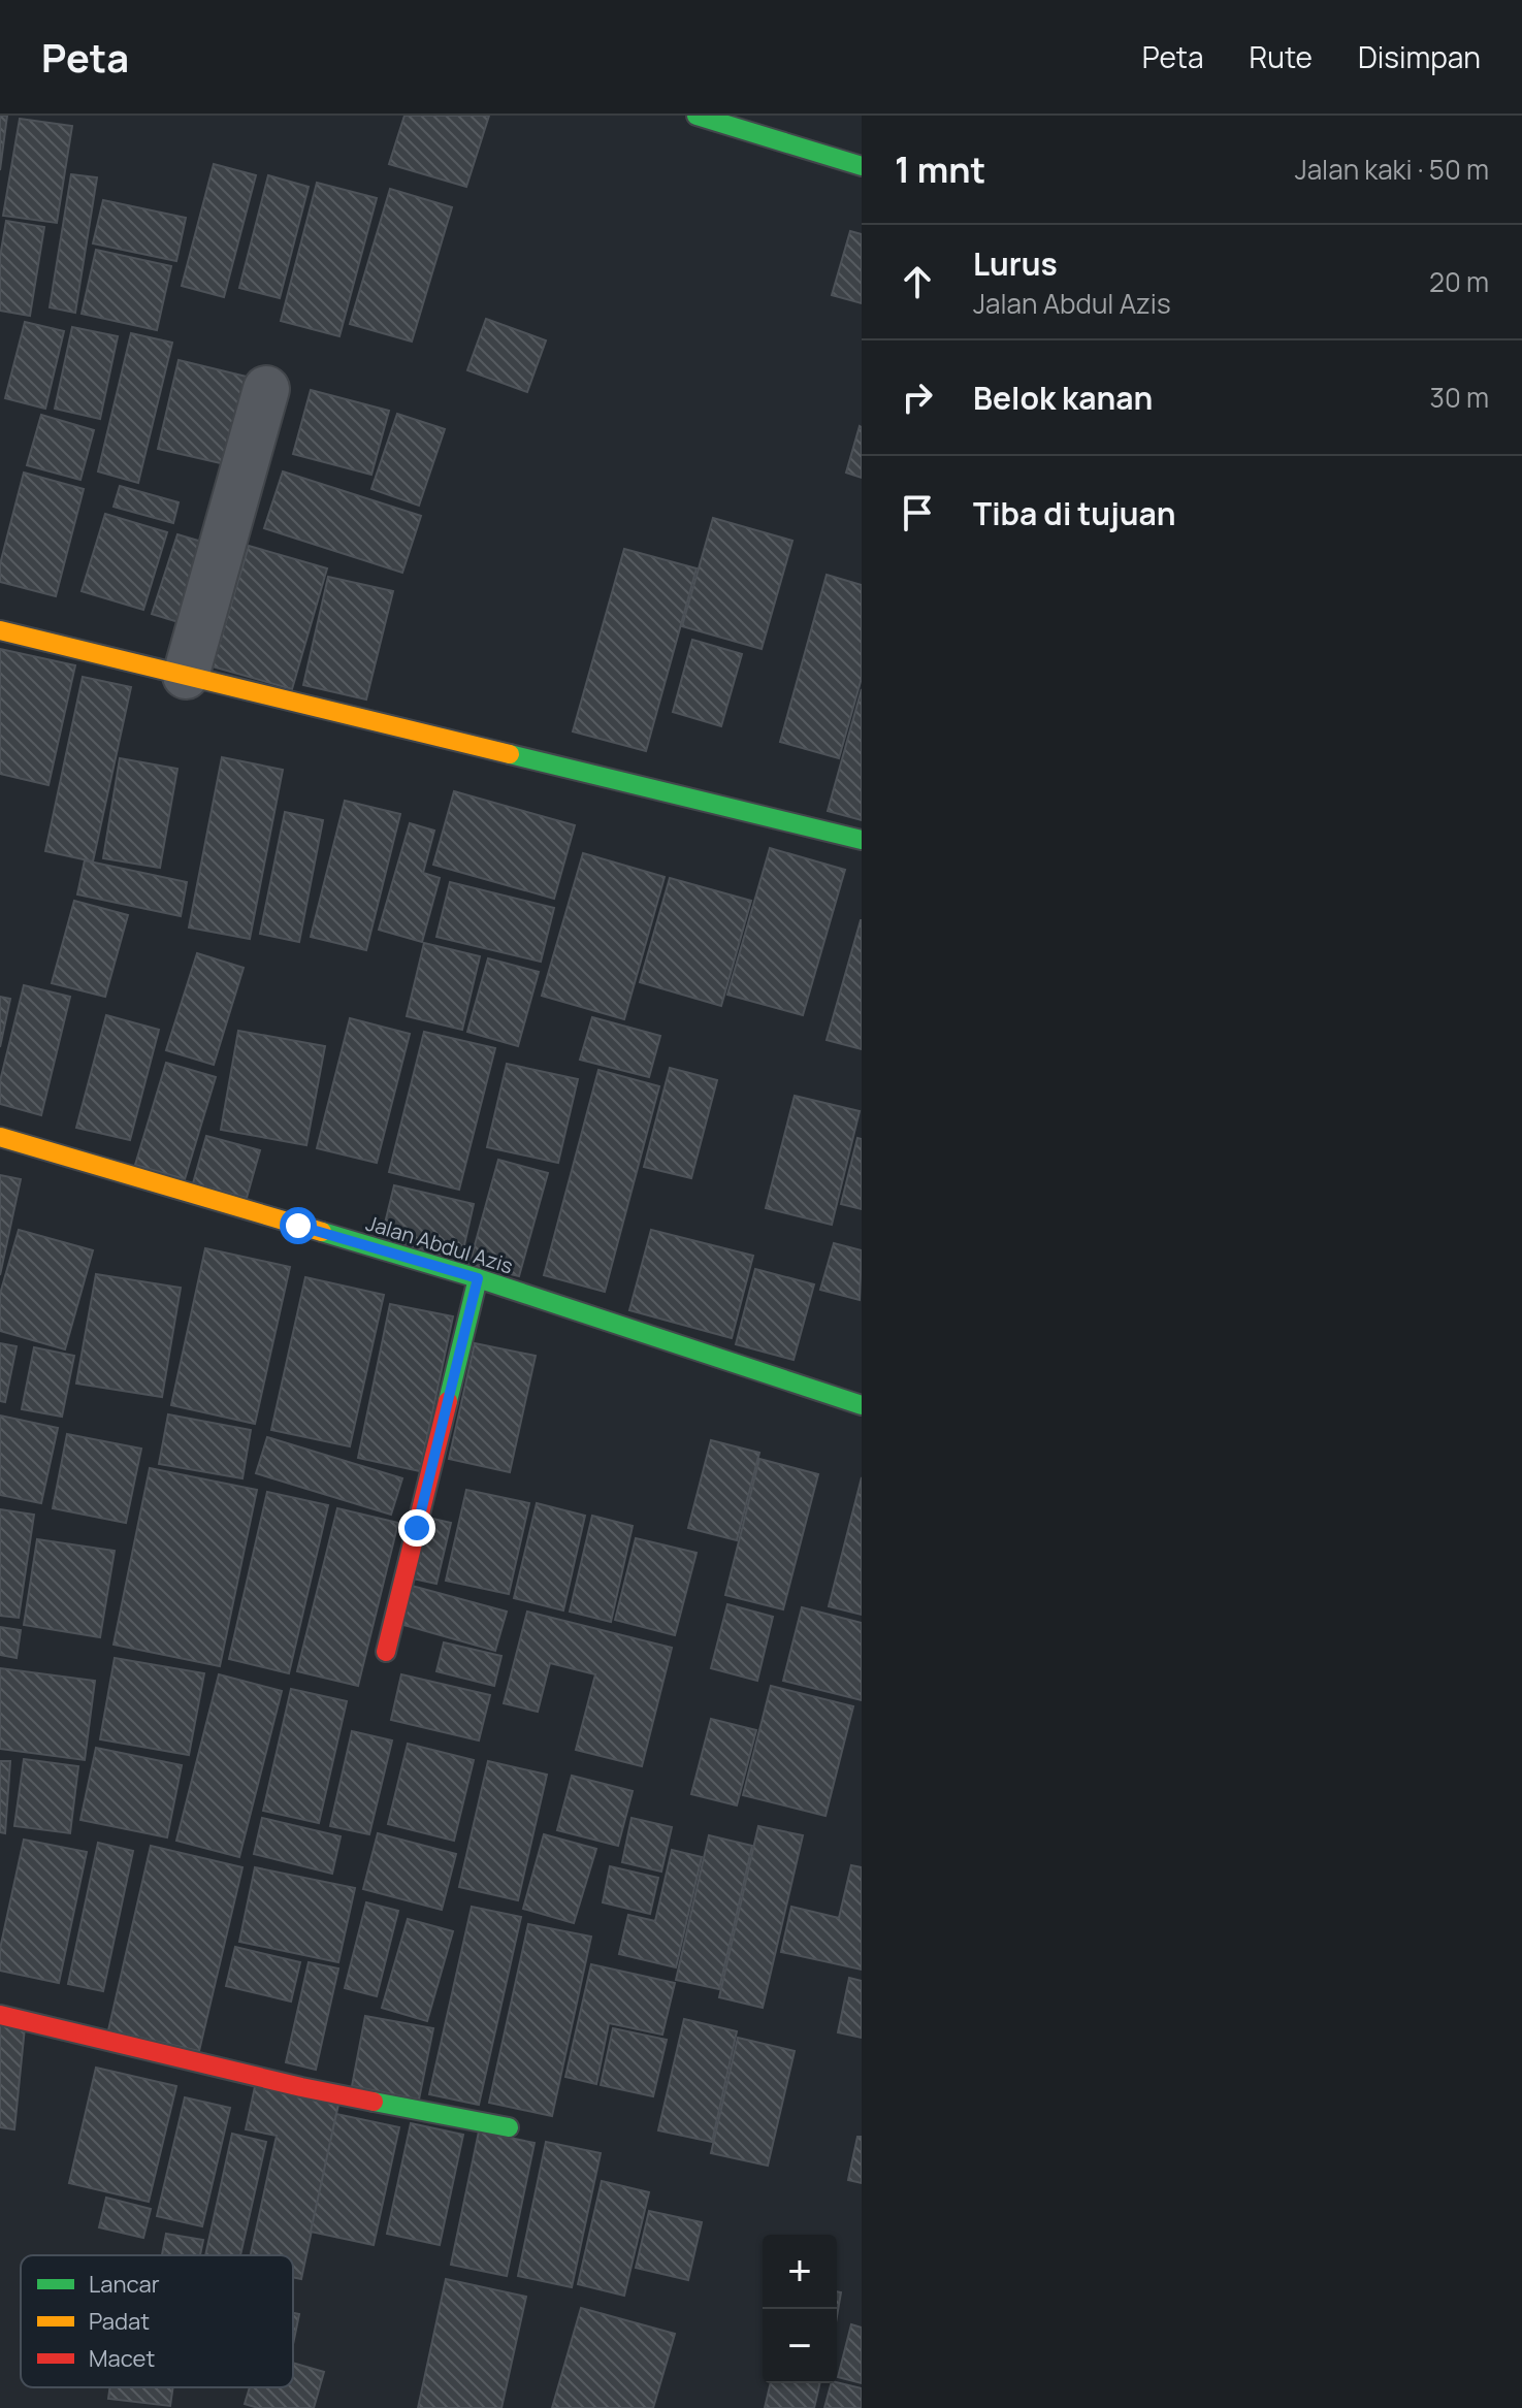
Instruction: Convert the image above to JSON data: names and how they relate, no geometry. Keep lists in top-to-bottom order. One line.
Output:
{"streets":{"street":["Jalan Abdul Azis"]},"legend":["Lancar","Padat","Macet"],"page":{"header":"Peta","nav":["Peta","Rute","Disimpan"],"heading":["1 mnt","Jalan kaki · 50 m"],"list":[["Lurus","Jalan Abdul Azis","20 m"],["Belok kanan","30 m"],"Tiba di tujuan"],"map_buttons":["+","−"]}}
